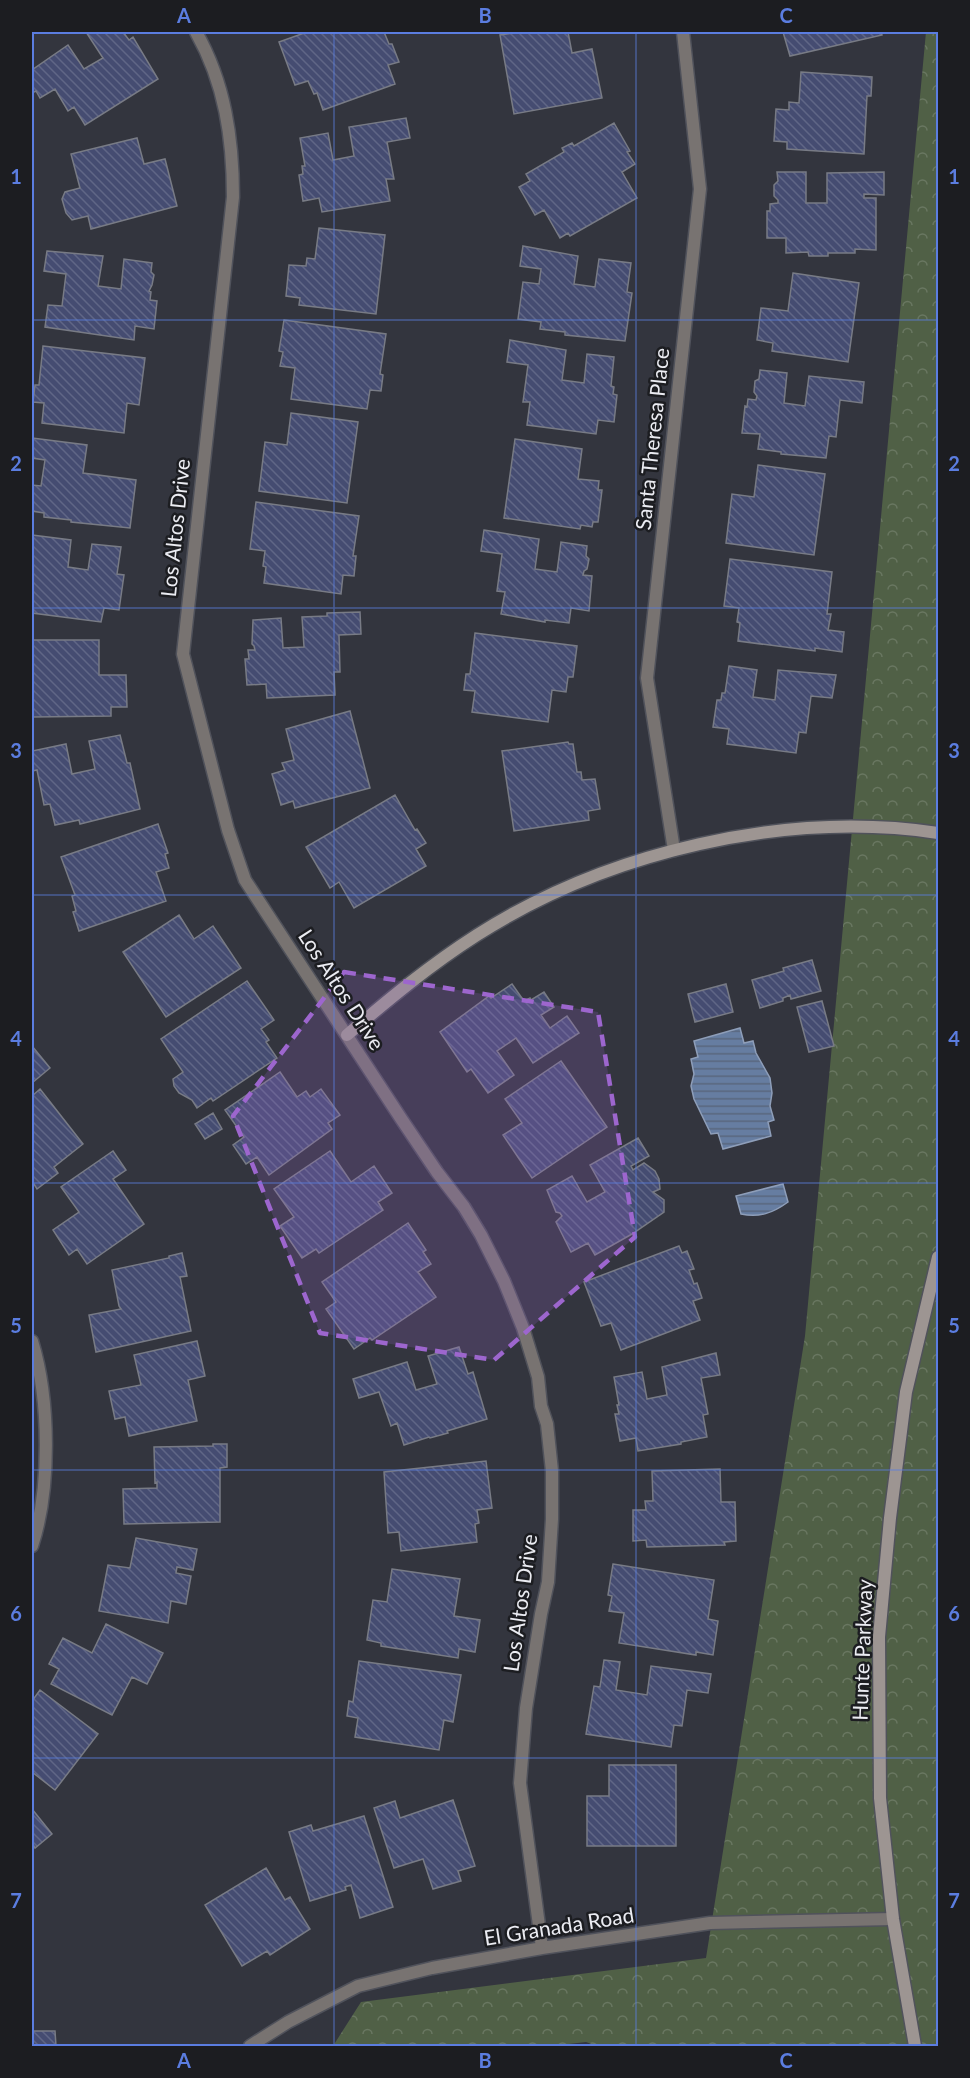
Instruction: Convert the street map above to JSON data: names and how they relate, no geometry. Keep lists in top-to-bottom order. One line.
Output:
{"streets":{"street":["Santa Theresa Place","Los Altos Drive","Hunte Parkway","El Granada Road"]},"crossings":[["Los Altos Drive","El Granada Road"],["Hunte Parkway","El Granada Road"]],"grid":{"columns":["A","B","C"],"rows":["1","2","3","4","5","6","7"]}}
